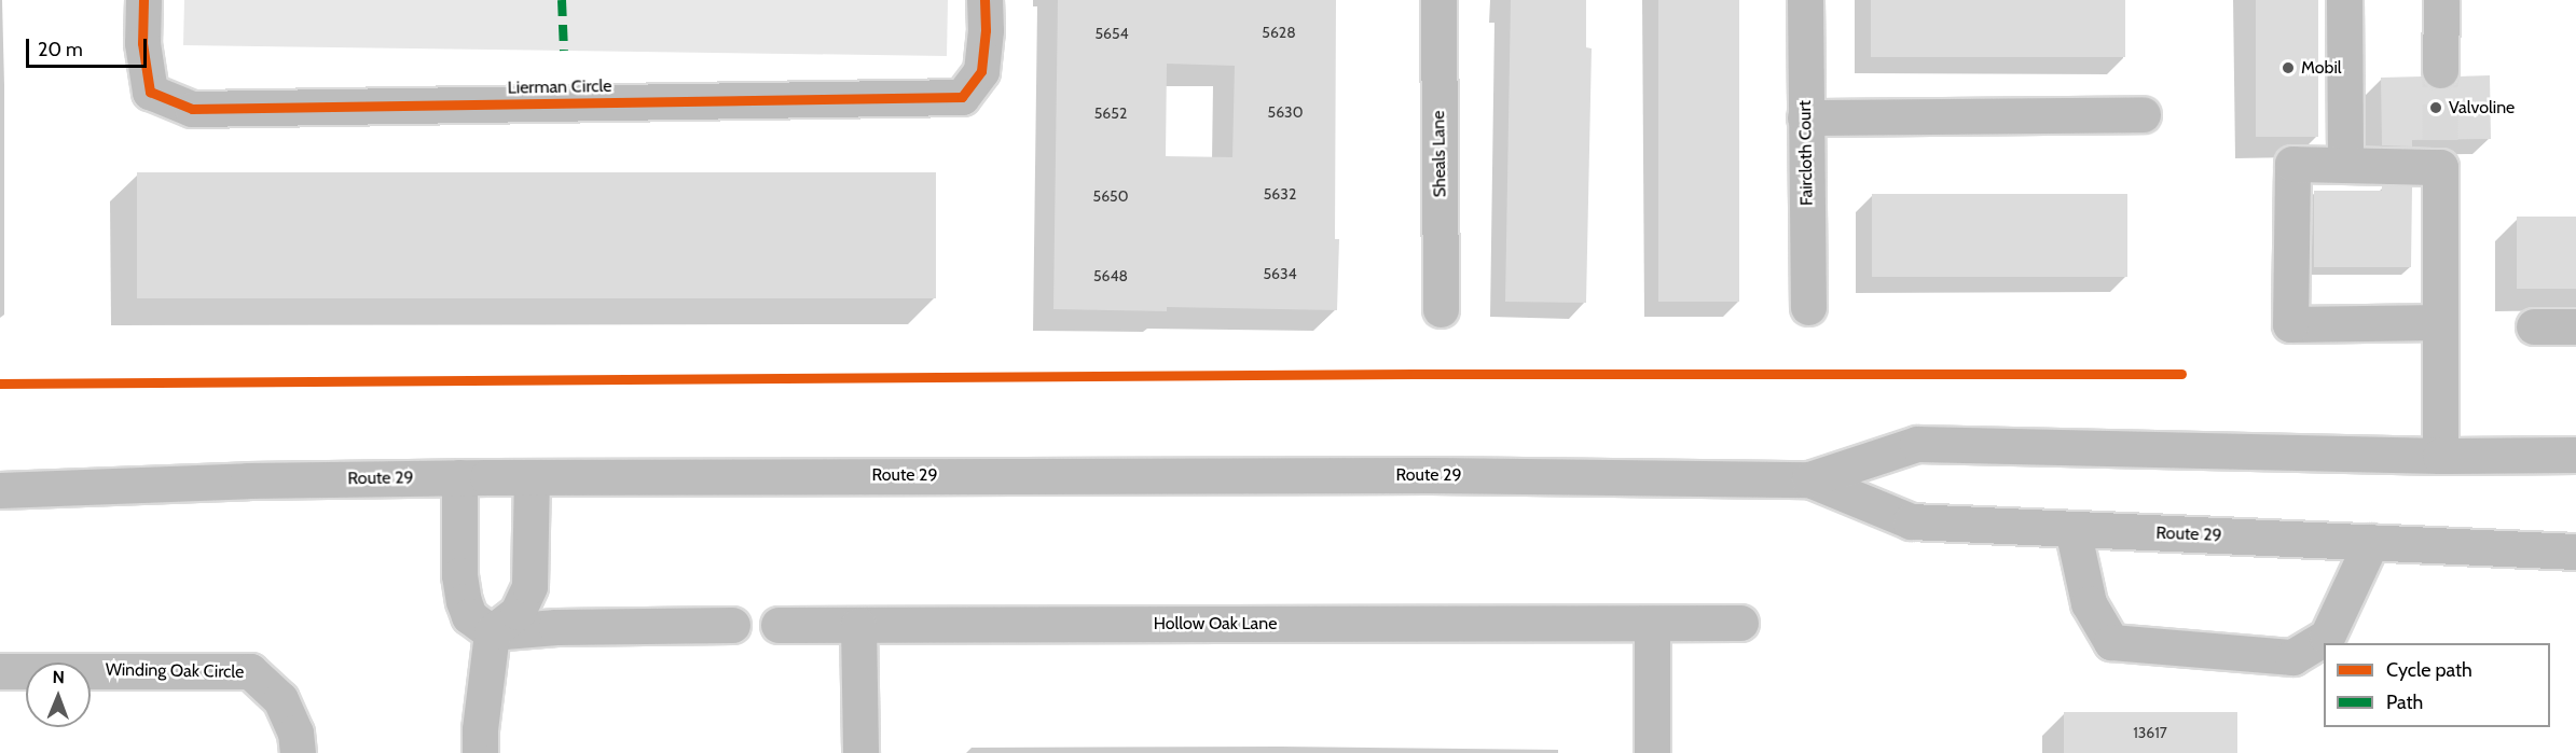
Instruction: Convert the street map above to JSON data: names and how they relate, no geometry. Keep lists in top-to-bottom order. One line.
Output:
{"streets":{"street":["Lierman Circle","Faircloth Court","Sheals Lane","Route 29","Hollow Oak Lane","Winding Oak Circle"]},"places":["Mobil","Valvoline"],"house_numbers":["5628","5654","5630","5652","5632","5650","5634","5648","13617"],"legend":["Cycle path","Path"],"scale_bar":"20 m","north":"top"}
